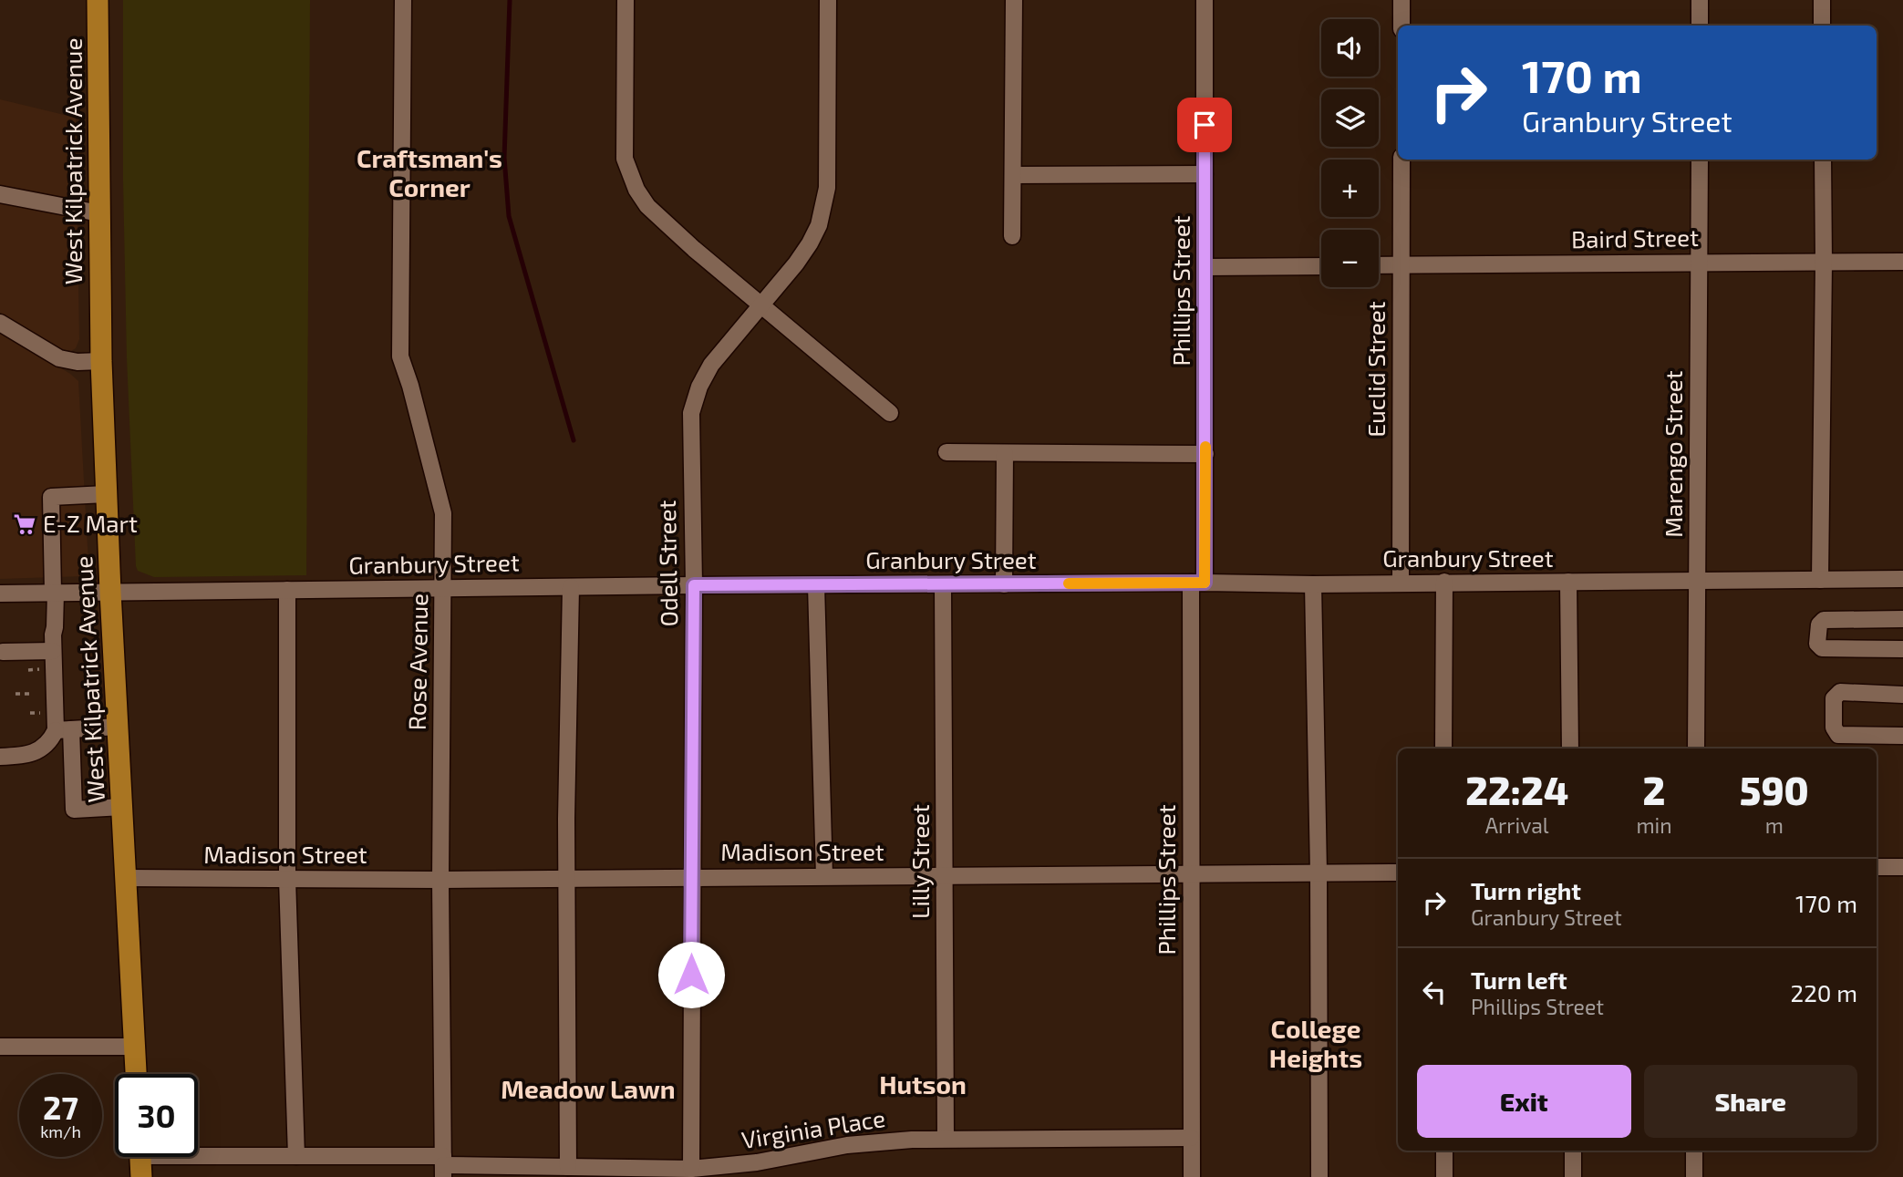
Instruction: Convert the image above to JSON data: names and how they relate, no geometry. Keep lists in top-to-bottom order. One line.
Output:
{"streets":{"main road":["West Kilpatrick Avenue"],"street":["Baird Street","Phillips Street","Euclid Street","Marengo Street","Granbury Street","Odell Street","Rose Avenue","Madison Street","Lilly Street","Virginia Place"]},"crossings":[["West Kilpatrick Avenue","Granbury Street"],["West Kilpatrick Avenue","Madison Street"],["Baird Street","Euclid Street"],["Baird Street","Marengo Street"],["Phillips Street","Granbury Street"],["Phillips Street","Madison Street"],["Phillips Street","Virginia Place"],["Euclid Street","Granbury Street"],["Marengo Street","Granbury Street"],["Granbury Street","Odell Street"],["Granbury Street","Rose Avenue"],["Granbury Street","Lilly Street"],["Odell Street","Madison Street"],["Odell Street","Virginia Place"],["Rose Avenue","Madison Street"],["Rose Avenue","Virginia Place"],["Madison Street","Lilly Street"],["Lilly Street","Virginia Place"]],"districts":["Craftsman's Corner","College Heights","Hutson","Meadow Lawn"],"places":{"supermarket":["E-Z Mart"]},"page":{"map_buttons":["+","−"],"turn":["170 m","Granbury Street"],"eta":["22:24","Arrival","2","min","590","m"],"list":[{"name":"Turn right","note":"Granbury Street","value":"170 m"},{"name":"Turn left","note":"Phillips Street","value":"220 m"}],"buttons":["Exit","Share"],"speed":"27 km/h","limit":"30"}}
